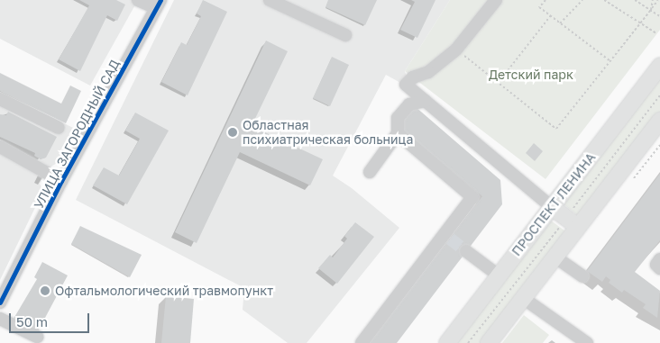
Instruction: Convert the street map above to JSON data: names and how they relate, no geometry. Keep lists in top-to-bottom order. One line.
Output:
{"streets":{"main road":["ПРОСПЕКТ ЛЕНИНА"],"street":["УЛИЦА ЗАГОРОДНЫЙ САД"]},"parks":["Детский парк"],"places":["Областная психиатрическая больница","Офтальмологический травмопункт"],"scale_bar":"50 m"}
